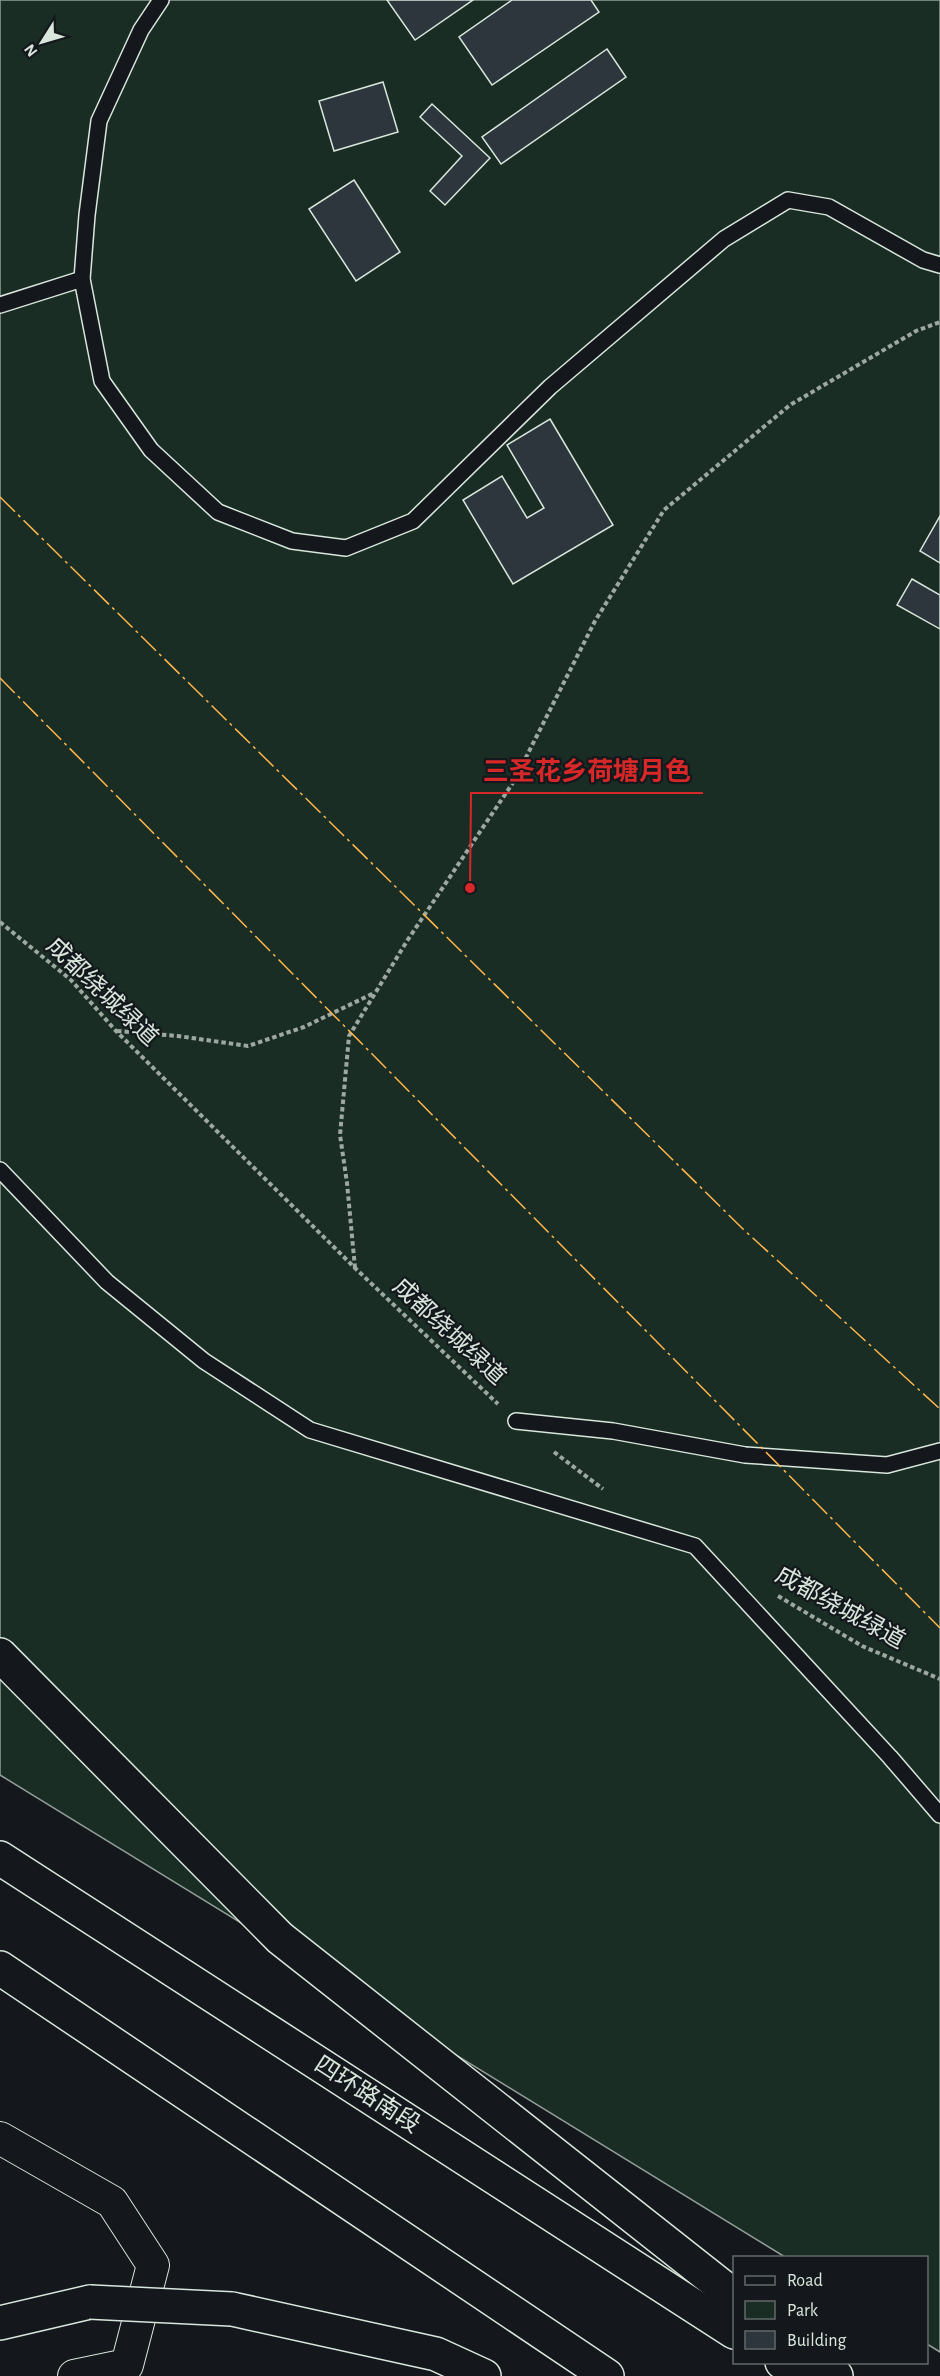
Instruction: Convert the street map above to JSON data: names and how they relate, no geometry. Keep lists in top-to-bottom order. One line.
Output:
{"streets":{"highway":["四环路南段"],"path":["成都绕城绿道"]},"places":["三圣花乡荷塘月色"],"legend":["Road","Park","Building"],"north":"bottom left"}
